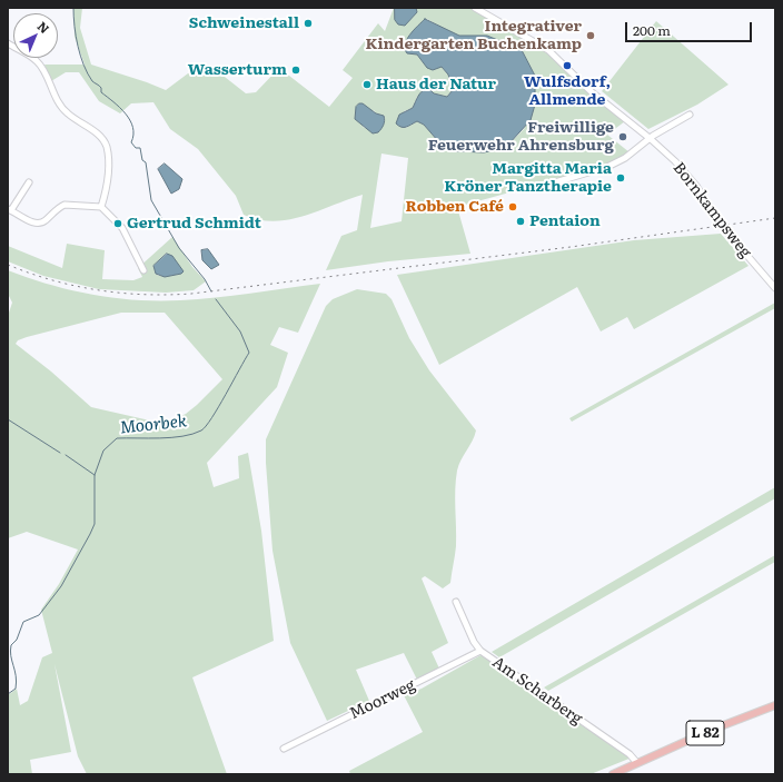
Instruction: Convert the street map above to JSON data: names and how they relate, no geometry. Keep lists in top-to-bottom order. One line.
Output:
{"streets":{"main road":["L 82"],"street":["Bornkampsweg","Am Scharberg","Moorweg"]},"crossings":[["Am Scharberg","Moorweg"],["Am Scharberg","L 82"]],"water":["Moorbek"],"places":["Schweinestall","Integrativer Kindergarten Buchenkamp","Wulfsdorf, Allmende","Wasserturm","Haus der Natur","Freiwillige Feuerwehr Ahrensburg","Margitta Maria Kröner Tanztherapie","Robben Café","Pentaion","Gertrud Schmidt"],"scale_bar":"200 m","north":"top right"}
